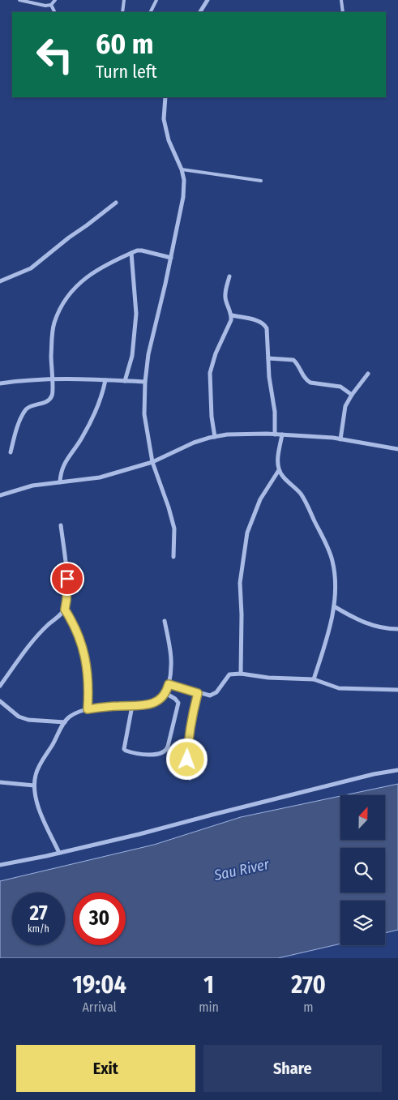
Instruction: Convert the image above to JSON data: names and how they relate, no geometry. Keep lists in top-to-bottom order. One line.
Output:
{"water":["Sau River"],"north":"top","page":{"turn":["60 m","Turn left"],"speed":"27 km/h","limit":"30","eta":["19:04","Arrival","1","min","270","m"],"buttons":["Exit","Share"]}}
